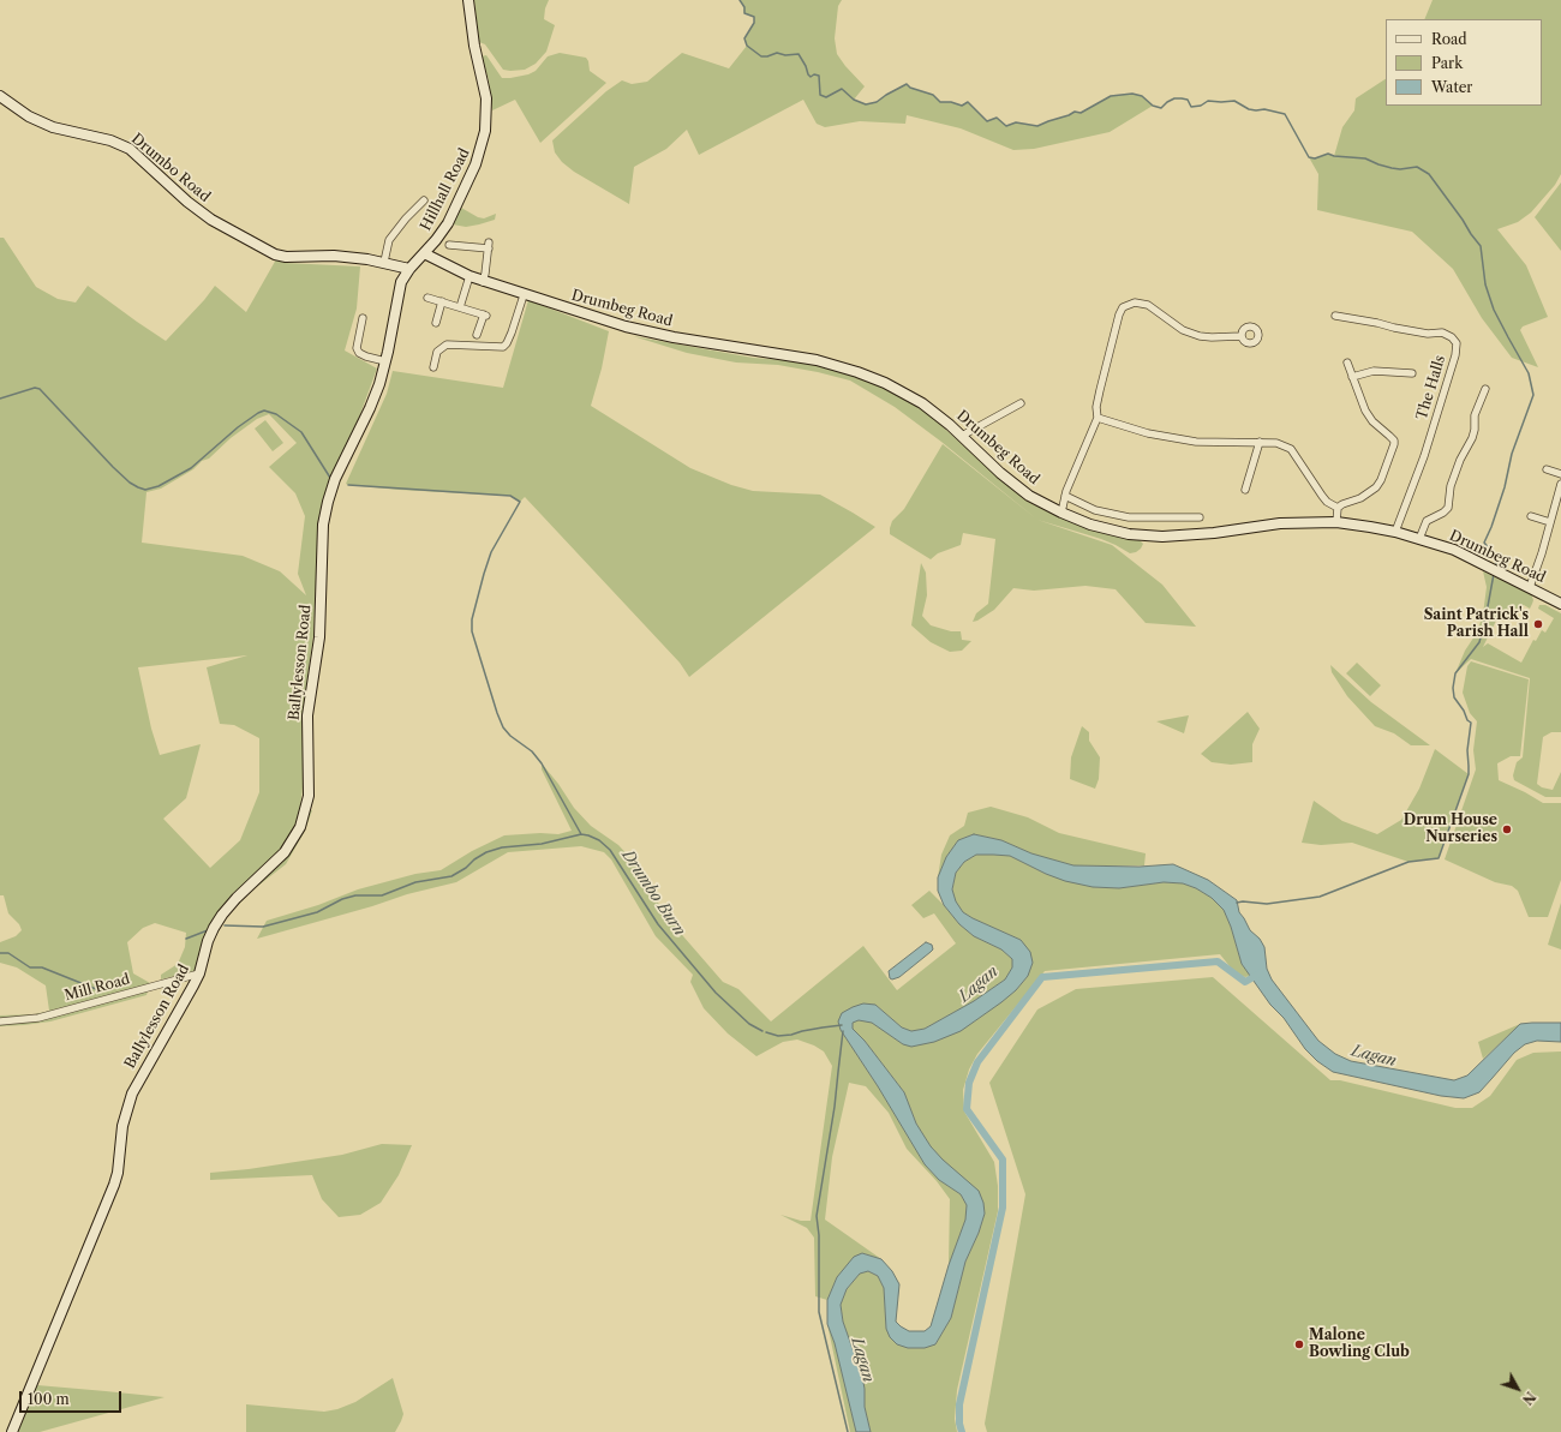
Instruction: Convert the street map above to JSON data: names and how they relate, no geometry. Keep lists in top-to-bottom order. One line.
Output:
{"streets":{"street":["Drumbo Road","Hillhall Road","Drumbeg Road","The Halls","Ballylesson Road","Mill Road"]},"crossings":[["Drumbo Road","Hillhall Road"],["Drumbo Road","Ballylesson Road"],["Hillhall Road","Drumbeg Road"],["Hillhall Road","Ballylesson Road"],["Drumbeg Road","The Halls"],["Ballylesson Road","Mill Road"]],"water":["Drumbo Burn","Lagan"],"places":["Saint Patrick's Parish Hall","Drum House Nurseries","Malone Bowling Club"],"legend":["Road","Park","Water"],"scale_bar":"100 m","north":"bottom right"}
